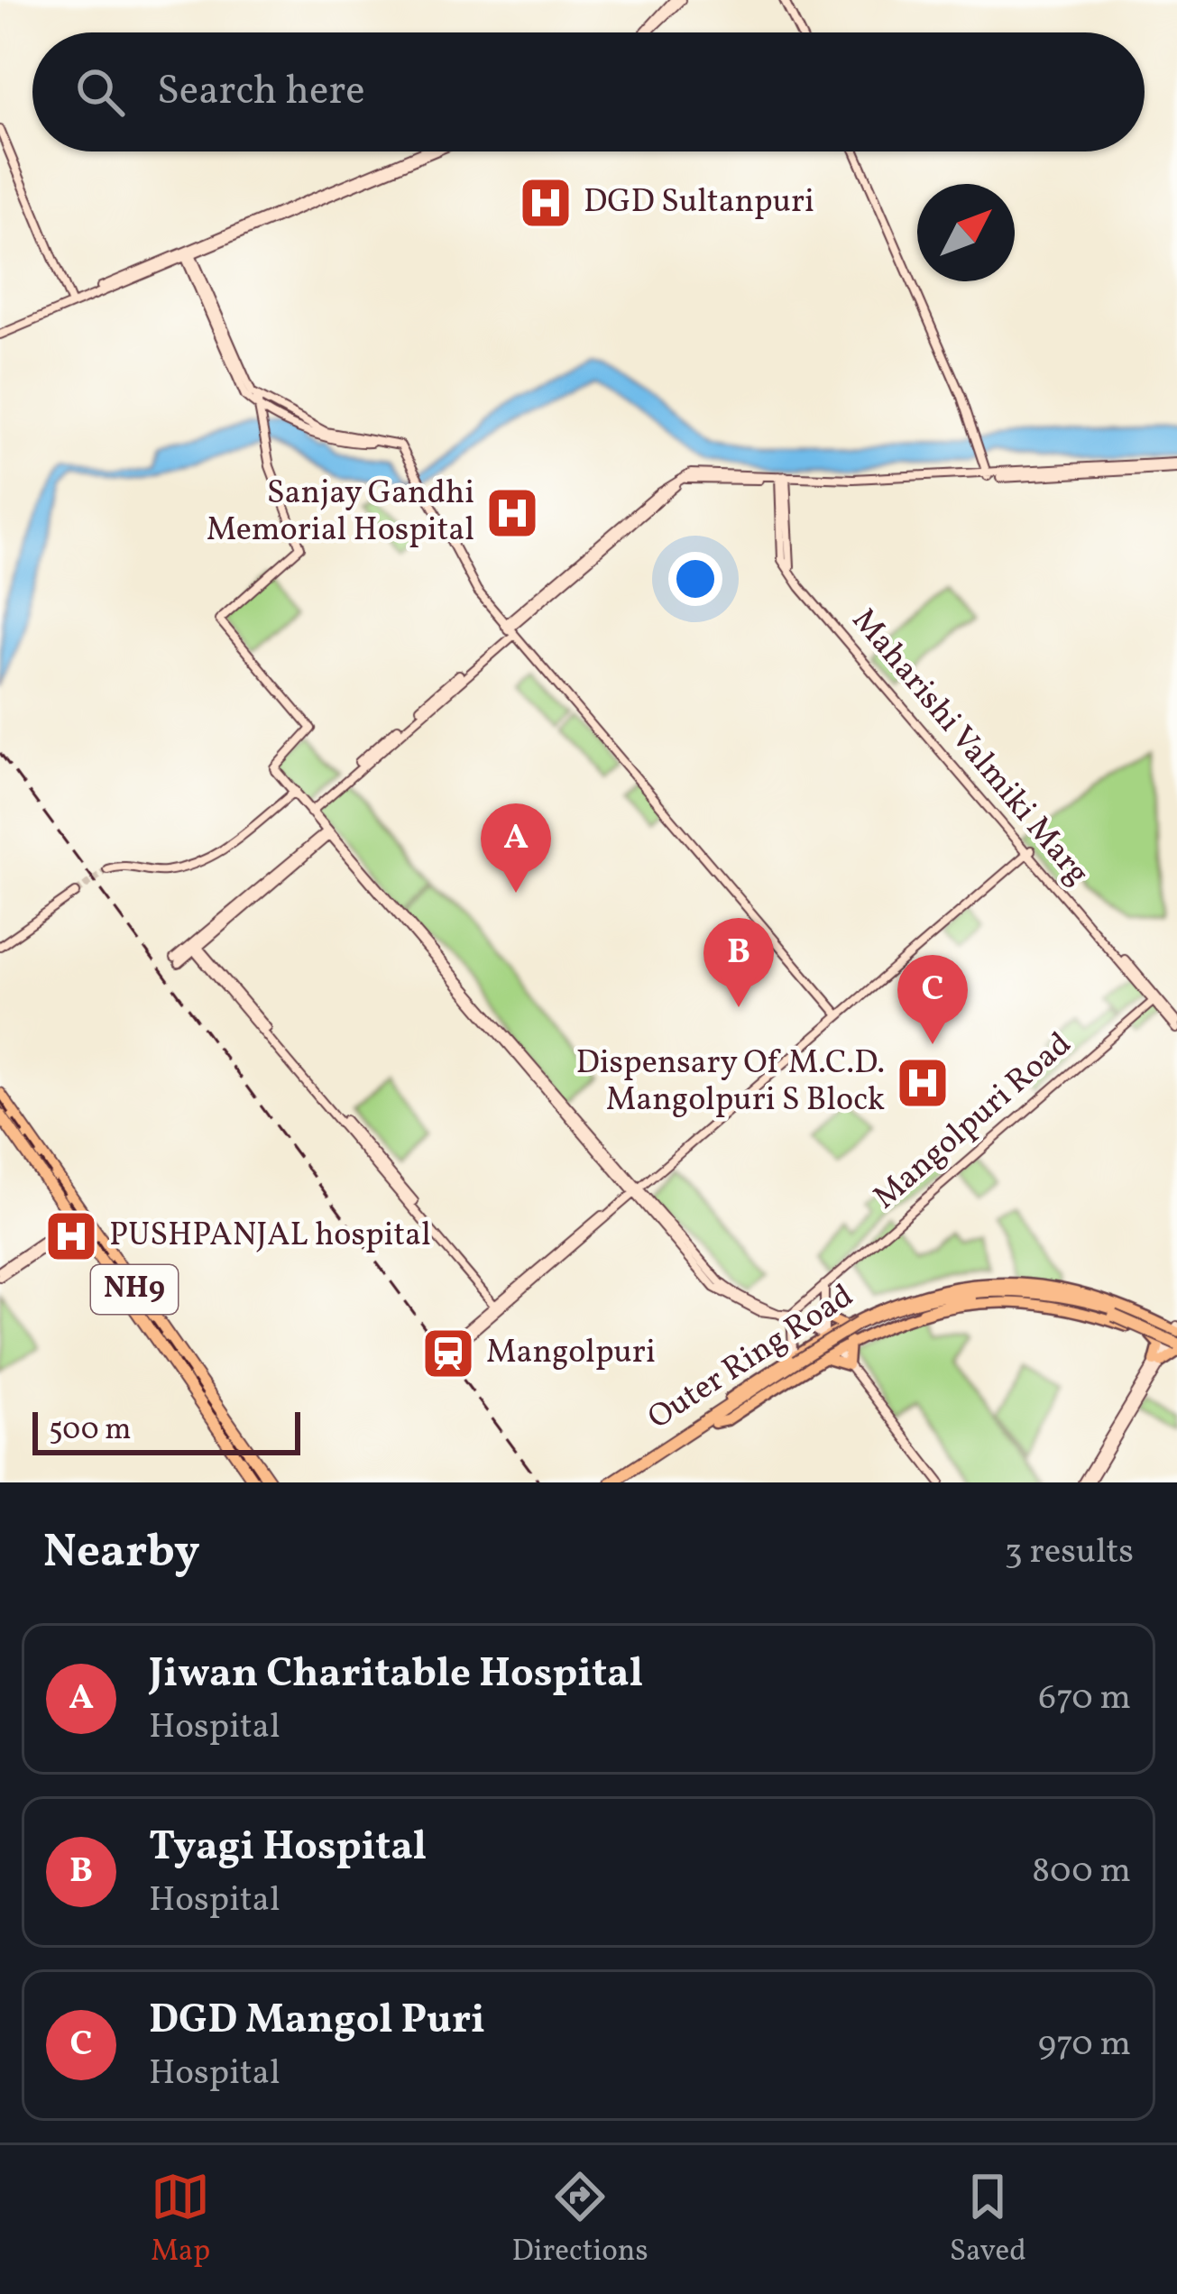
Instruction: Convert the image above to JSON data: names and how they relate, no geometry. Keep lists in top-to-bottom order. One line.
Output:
{"streets":{"highway":["NH9","Outer Ring Road"],"street":["Maharishi Valmiki Marg","Mangolpuri Road"]},"crossings":[["Maharishi Valmiki Marg","Mangolpuri Road"]],"places":{"hospital":["DGD Sultanpuri","Sanjay Gandhi Memorial Hospital","Dispensary Of M.C.D. Mangolpuri S Block","PUSHPANJAL hospital"],"station":["Mangolpuri"]},"scale_bar":"500 m","north":"top right","page":{"search":"Search here","pins":["A","B","C"],"scale":"500 m","heading":["Nearby","3 results"],"list":[{"mark":"A","name":"Jiwan Charitable Hospital","note":"Hospital","value":"670 m"},{"mark":"B","name":"Tyagi Hospital","note":"Hospital","value":"800 m"},{"mark":"C","name":"DGD Mangol Puri","note":"Hospital","value":"970 m"}],"nav":["Map","Directions","Saved"]}}
